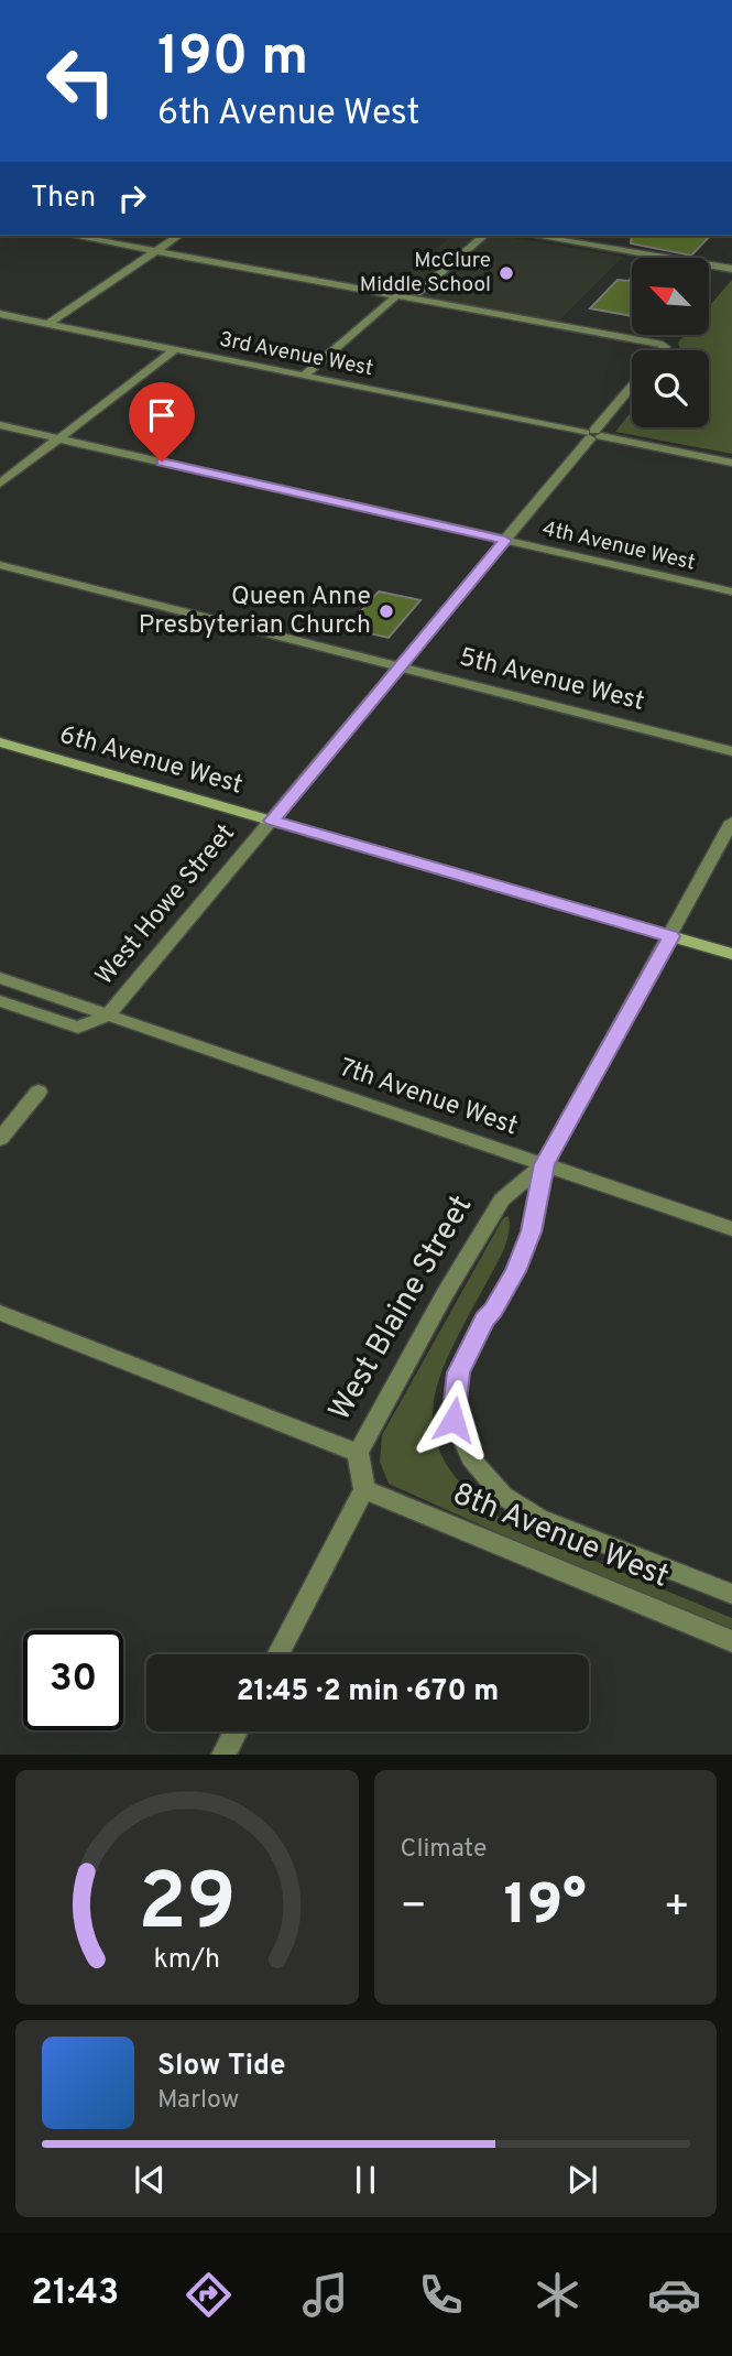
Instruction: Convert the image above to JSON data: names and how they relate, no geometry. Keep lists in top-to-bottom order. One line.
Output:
{"streets":{"street":["3rd Avenue West","4th Avenue West","5th Avenue West","6th Avenue West","West Howe Street","7th Avenue West","West Blaine Street","8th Avenue West"]},"crossings":[["3rd Avenue West","West Howe Street"],["4th Avenue West","West Howe Street"],["5th Avenue West","West Howe Street"],["6th Avenue West","West Howe Street"],["6th Avenue West","West Blaine Street"],["West Howe Street","7th Avenue West"],["7th Avenue West","West Blaine Street"],["West Blaine Street","8th Avenue West"]],"places":["McClure Middle School","Queen Anne Presbyterian Church"],"north":"top left","page":{"turn":["190 m","6th Avenue West"],"then":"Then","limit":"30","trip":"21:45 · 2 min · 670 m","tile":"Climate","heat":["−","19°","+"],"song":["Slow Tide","Marlow"],"tabs":"21:43","gauge":["29","km/h"]}}
